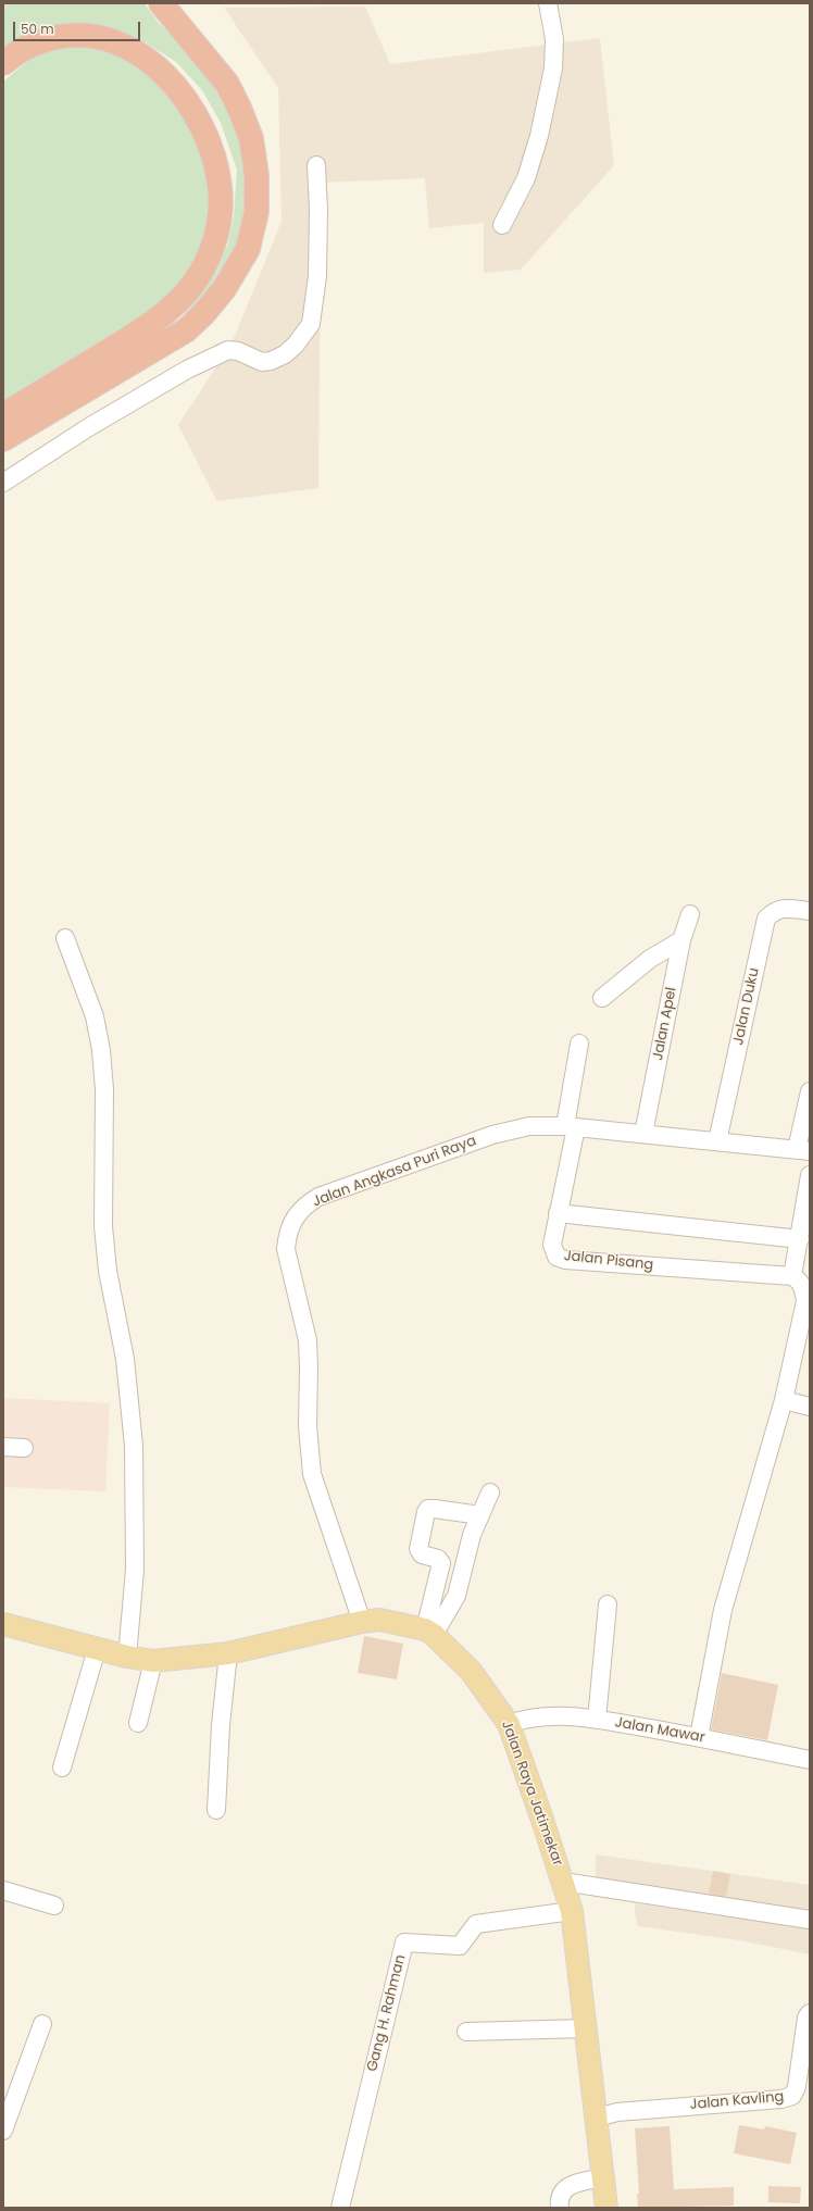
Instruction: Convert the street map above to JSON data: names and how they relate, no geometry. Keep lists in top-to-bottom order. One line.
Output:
{"streets":{"main road":["Jalan Raya Jatimekar"],"street":["Jalan Duku","Jalan Apel","Jalan Angkasa Puri Raya","Jalan Pisang","Jalan Mawar","Gang H. Rahman","Jalan Kavling"]},"crossings":[["Jalan Duku","Jalan Angkasa Puri Raya"],["Jalan Apel","Jalan Angkasa Puri Raya"],["Jalan Angkasa Puri Raya","Jalan Pisang"],["Jalan Mawar","Jalan Raya Jatimekar"],["Jalan Raya Jatimekar","Gang H. Rahman"],["Jalan Raya Jatimekar","Jalan Kavling"]],"scale_bar":"50 m"}
